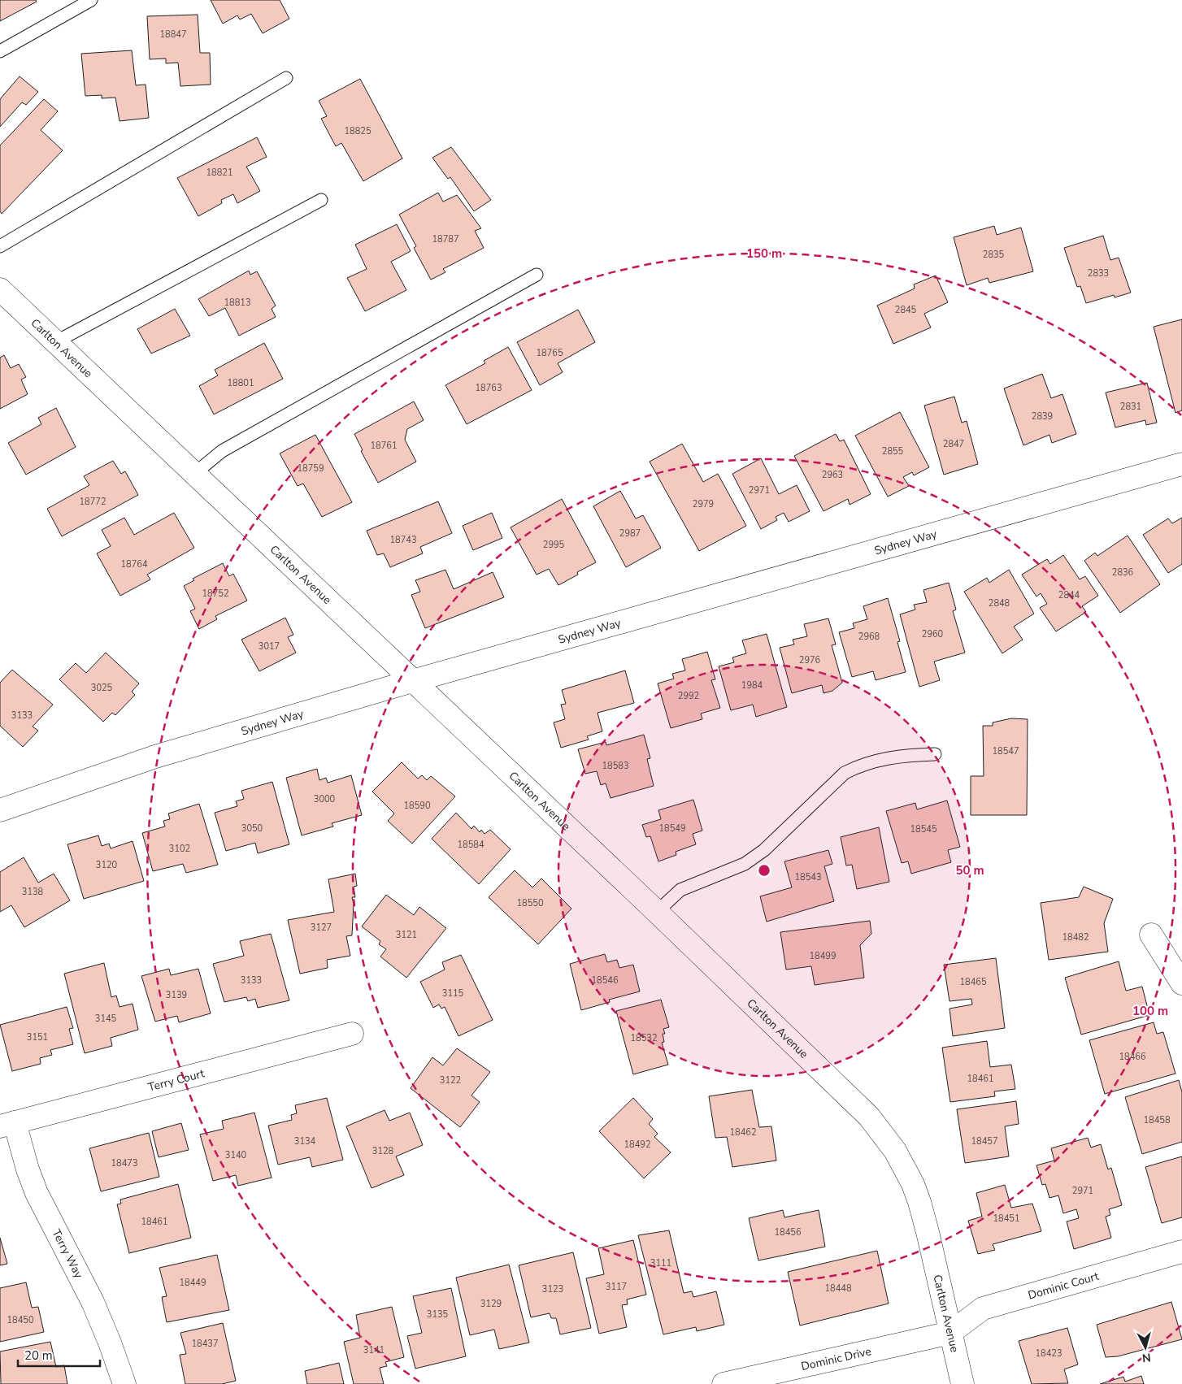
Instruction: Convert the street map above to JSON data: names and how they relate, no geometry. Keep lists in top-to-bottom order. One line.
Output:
{"streets":{"street":["Carlton Avenue","Sydney Way","Terry Court","Terry Way","Dominic Court","Dominic Drive"]},"crossings":[["Carlton Avenue","Sydney Way"],["Carlton Avenue","Dominic Court"],["Carlton Avenue","Dominic Drive"],["Terry Court","Terry Way"],["Dominic Court","Dominic Drive"]],"house_numbers":["18847","18825","18821","18787","2835","2833","18813","2845","18765","18801","18763","2831","2839","2847","18761","2855","18759","2963","2971","18772","2979","2987","18743","2995","18764","2836","18752","2844","2848","2960","2968","3017","2976","1984","3025","2992","3133","18547","18583","3000","18590","3050","18549","18545","18584","3102","3120","18543","3138","18550","3127","3121","18482","18499","3133","18546","18465","3115","3139","3145","3151","18532","18466","18461","3122","18458","18462","3134","18457","18492","3128","3140","18473","2971","18451","18461","18456","3111","18449","3117","18448","3123","3129","3135","18450","18437","3141","18423"],"scale_bar":"20 m","north":"bottom","rings":["150 m","50 m","100 m"]}
